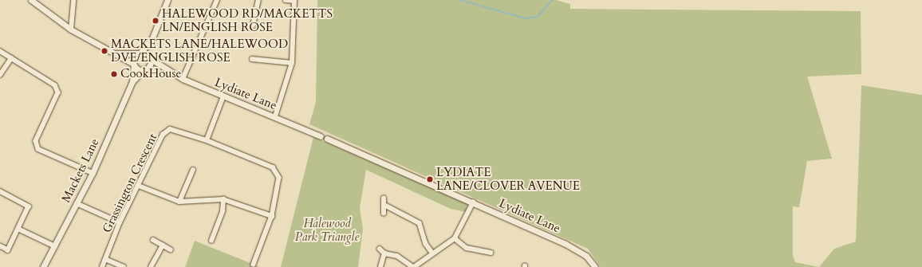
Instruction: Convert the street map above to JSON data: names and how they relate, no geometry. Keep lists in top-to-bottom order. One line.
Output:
{"streets":{"street":["Lydiate Lane","Mackets Lane","Grassington Crescent"]},"crossings":[["Lydiate Lane","Mackets Lane"]],"parks":["Halewood Park Triangle"],"places":["HALEWOOD RD/MACKETTS LN/ENGLISH ROSE","MACKETS LANE/HALEWOOD DVE/ENGLISH ROSE","CookHouse","LYDIATE LANE/CLOVER AVENUE"]}
